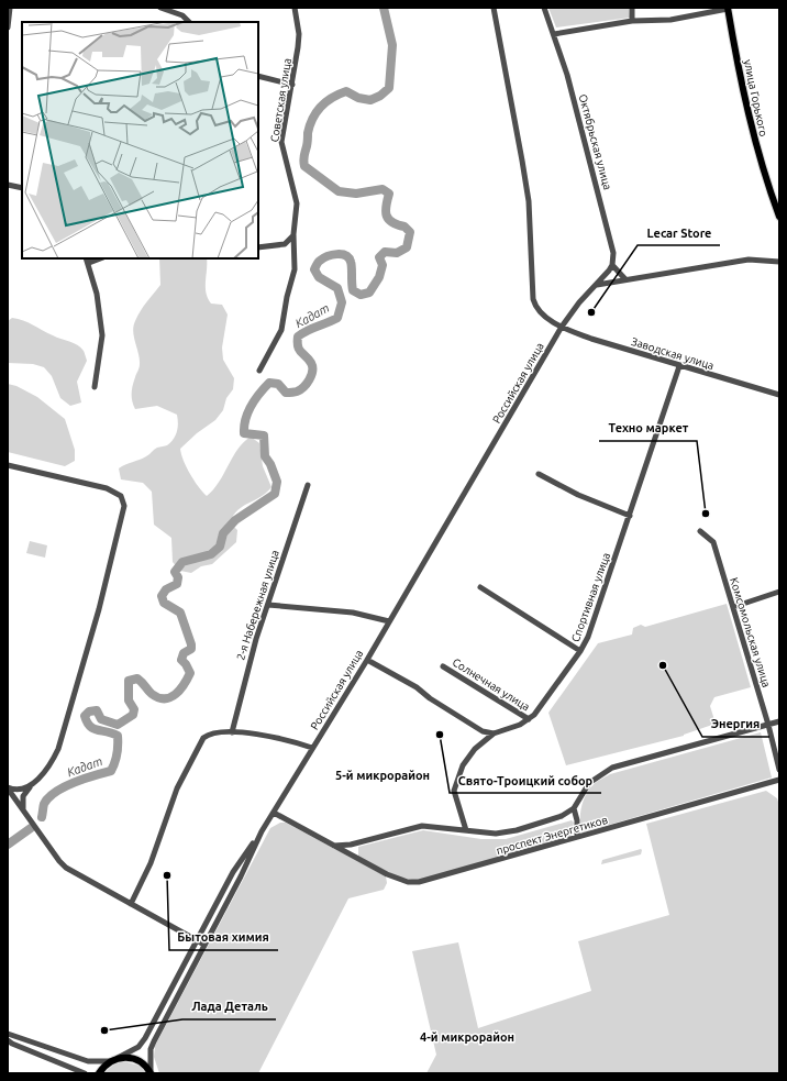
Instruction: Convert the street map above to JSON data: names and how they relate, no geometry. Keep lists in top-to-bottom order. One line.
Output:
{"streets":{"main road":["улица Горького"],"street":["Советская улица","Октябрьская улица","Заводская улица","Российская улица","Спортивная улица","2-я Набережная улица","Комсомольская улица","Солнечная улица","проспект Энергетиков"]},"crossings":[["Октябрьская улица","Российская улица"],["Заводская улица","Российская улица"],["Заводская улица","Спортивная улица"],["Российская улица","проспект Энергетиков"],["Спортивная улица","Солнечная улица"],["Спортивная улица","проспект Энергетиков"],["Комсомольская улица","проспект Энергетиков"]],"districts":["5-й микрорайон","4-й микрорайон"],"water":["Кадат"],"places":["Lecar Store","Техно маркет","Энергия","Свято-Троицкий собор","Бытовая химия","Лада Деталь"]}
